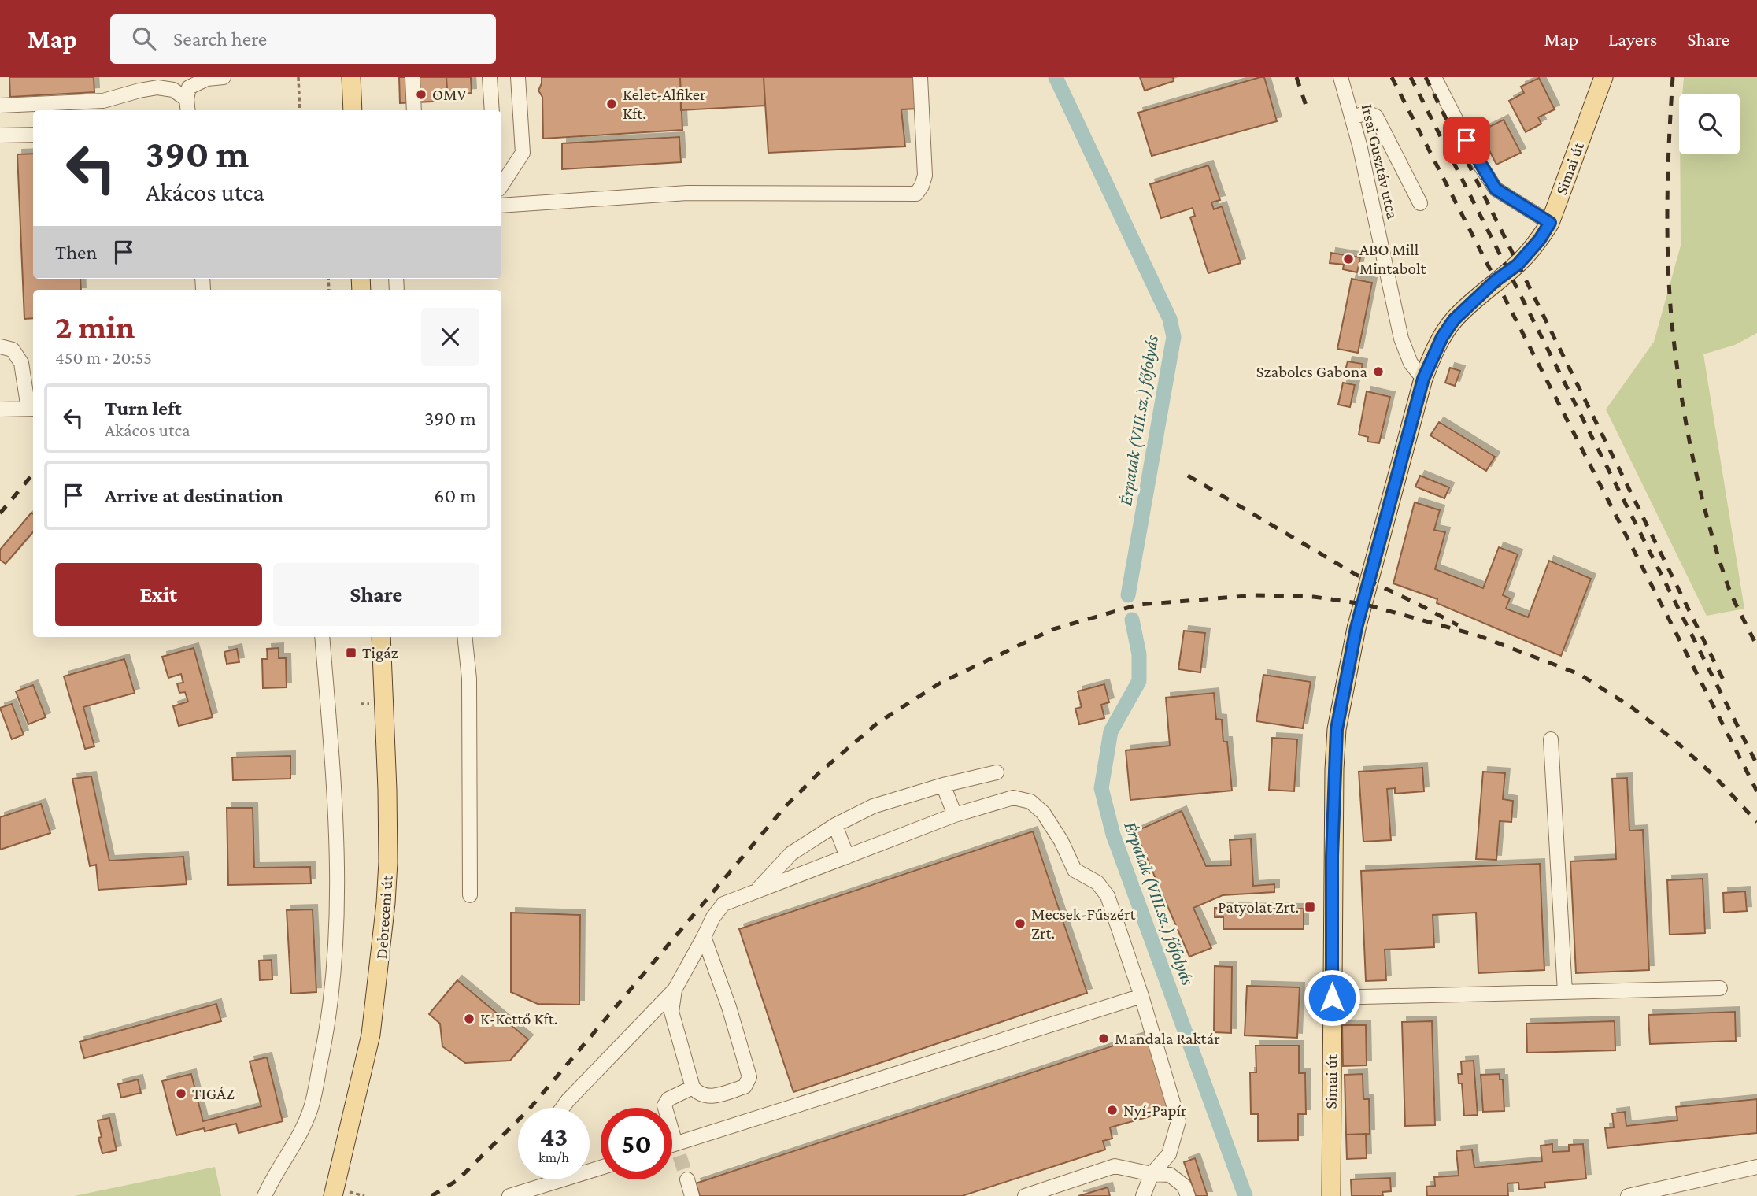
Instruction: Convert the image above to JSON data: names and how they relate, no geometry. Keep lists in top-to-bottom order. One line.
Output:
{"streets":{"main road":["Simai út","Debreceni út"],"street":["Irsai Gusztáv utca"]},"crossings":[["Irsai Gusztáv utca","Simai út"]],"water":["Érpatak (VIII.sz.) főfolyás"],"places":{"other":["OMV","Kelet-Alfiker Kft.","ABO Mill Mintabolt","Szabolcs Gabona","Mecsek-Fűszért Zrt.","K-Kettő Kft.","Mandala Raktár","TIGÁZ","Nyí-Papír"],"transit":["Tigáz","Patyolat Zrt."]},"page":{"header":"Map","search":"Search here","nav":["Map","Layers","Share"],"turn":["390 m","Akácos utca"],"then":"Then","heading":["2 min","450 m · 20:55"],"list":[{"name":"Turn left","note":"Akácos utca","value":"390 m"},{"name":"Arrive at destination","value":"60 m"}],"buttons":["Exit","Share"],"speed":"43 km/h","limit":"50"}}
